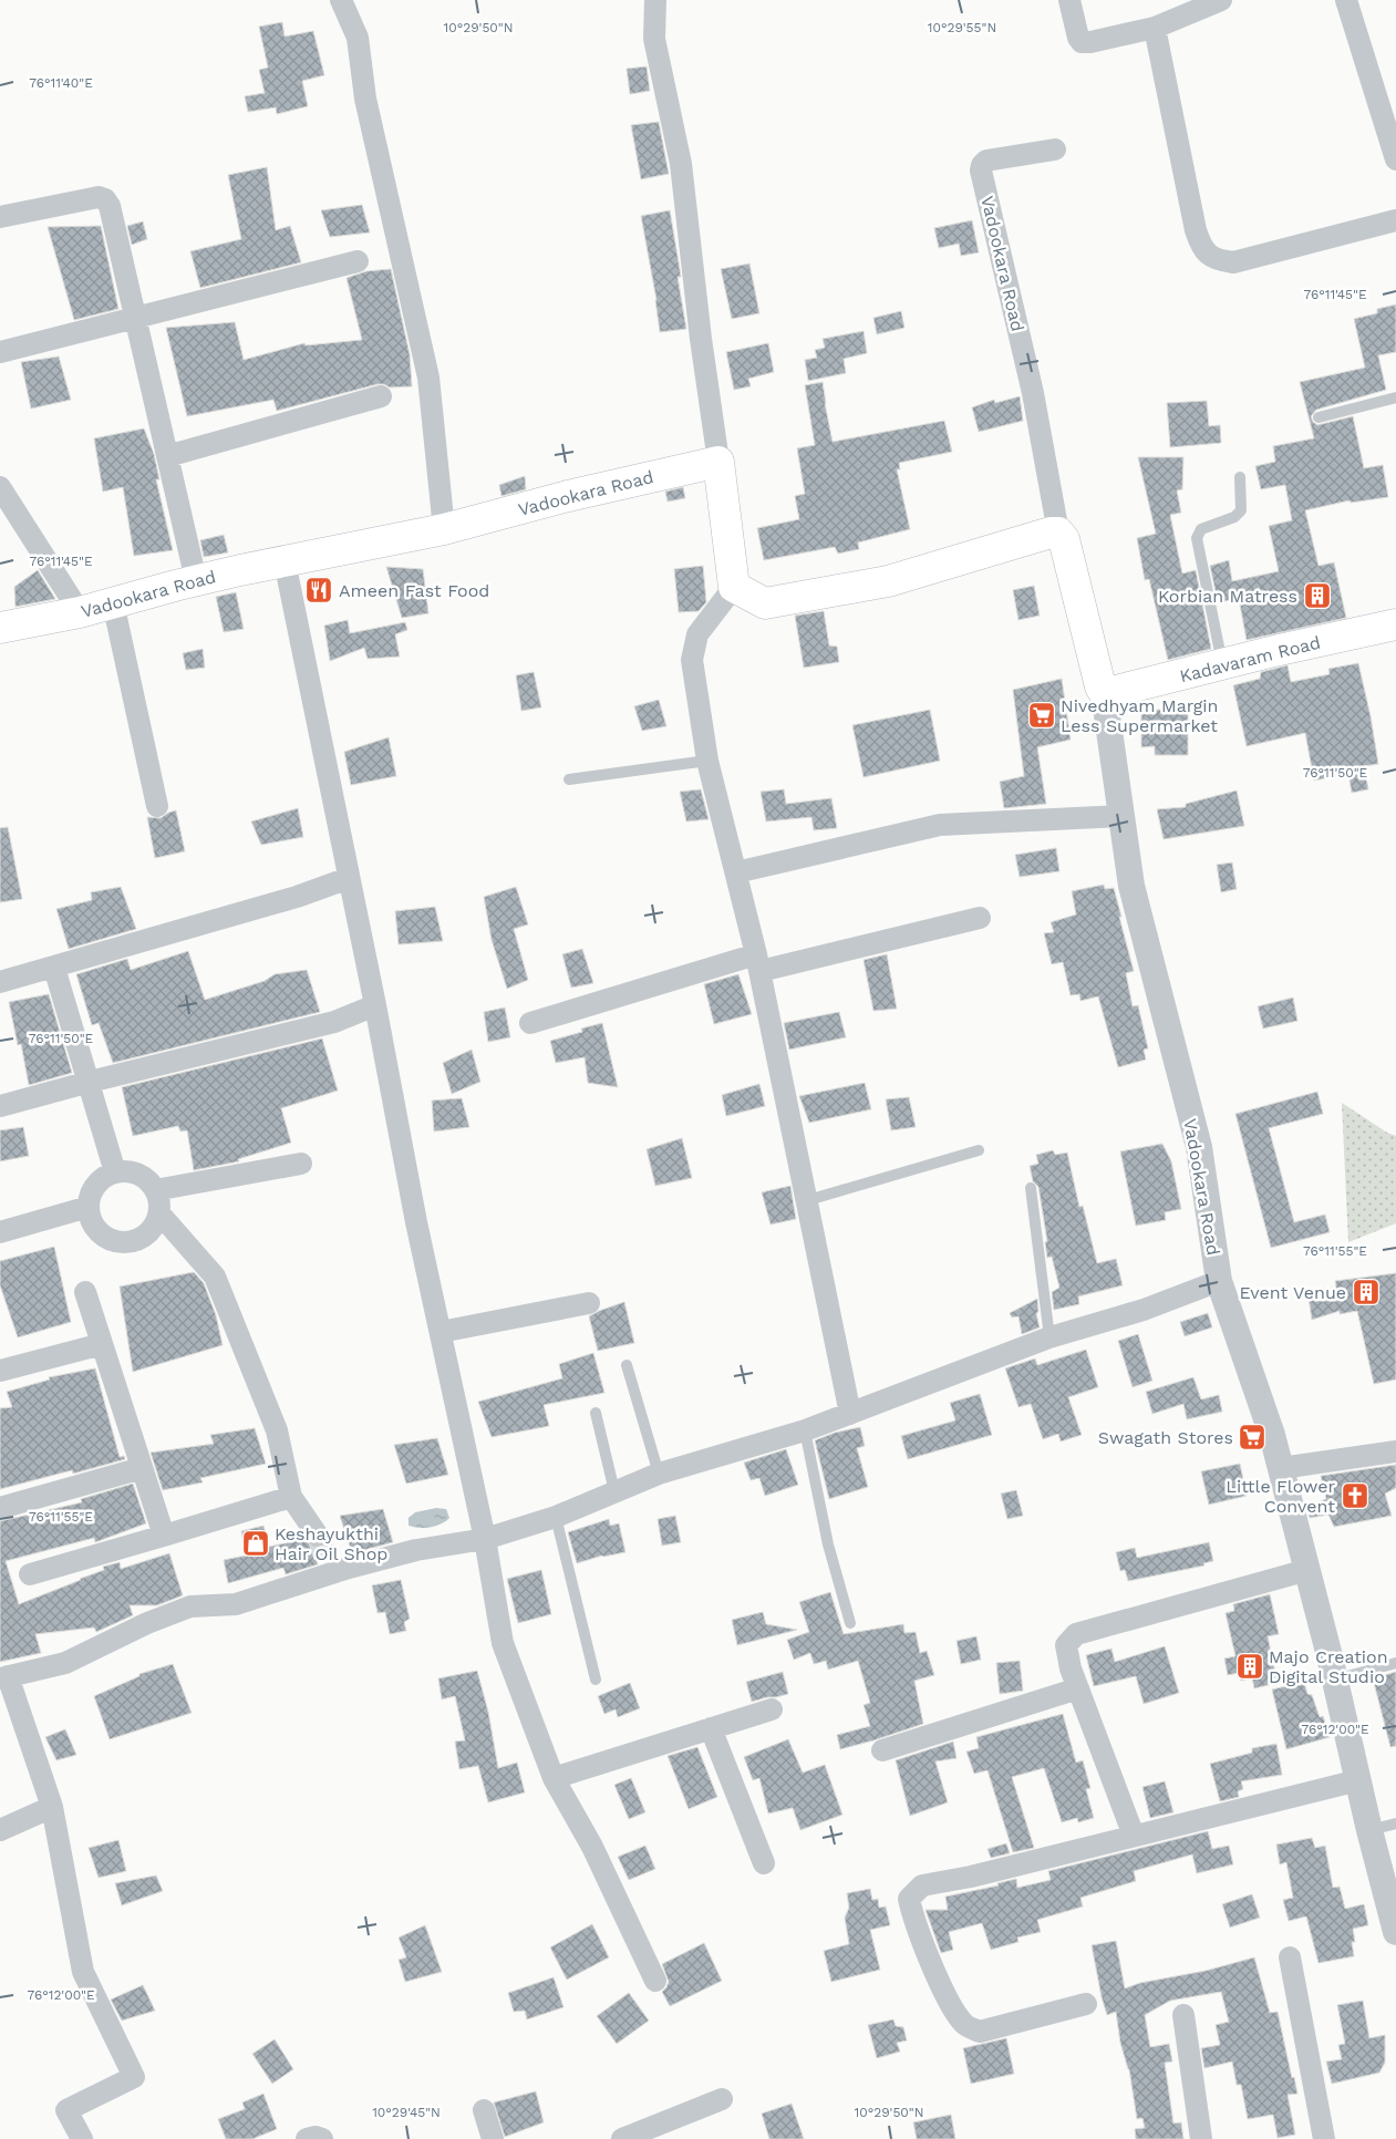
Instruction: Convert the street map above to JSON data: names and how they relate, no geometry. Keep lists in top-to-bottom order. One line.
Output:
{"streets":{"main road":["Vadookara Road","Kadavaram Road"]},"crossings":[["Vadookara Road","Kadavaram Road"]],"places":{"restaurant":["Ameen Fast Food"],"building":["Korbian Matress","Event Venue","Majo Creation Digital Studio"],"supermarket":["Nivedhyam Margin Less Supermarket","Swagath Stores"],"church":["Little Flower Convent"],"shop":["Keshayukthi Hair Oil Shop"]},"coordinates":["10°29'50\"N","10°29'55\"N","76°11'40\"E","76°11'45\"E","76°11'50\"E","76°11'55\"E","76°12'00\"E","10°29'45\"N"]}
